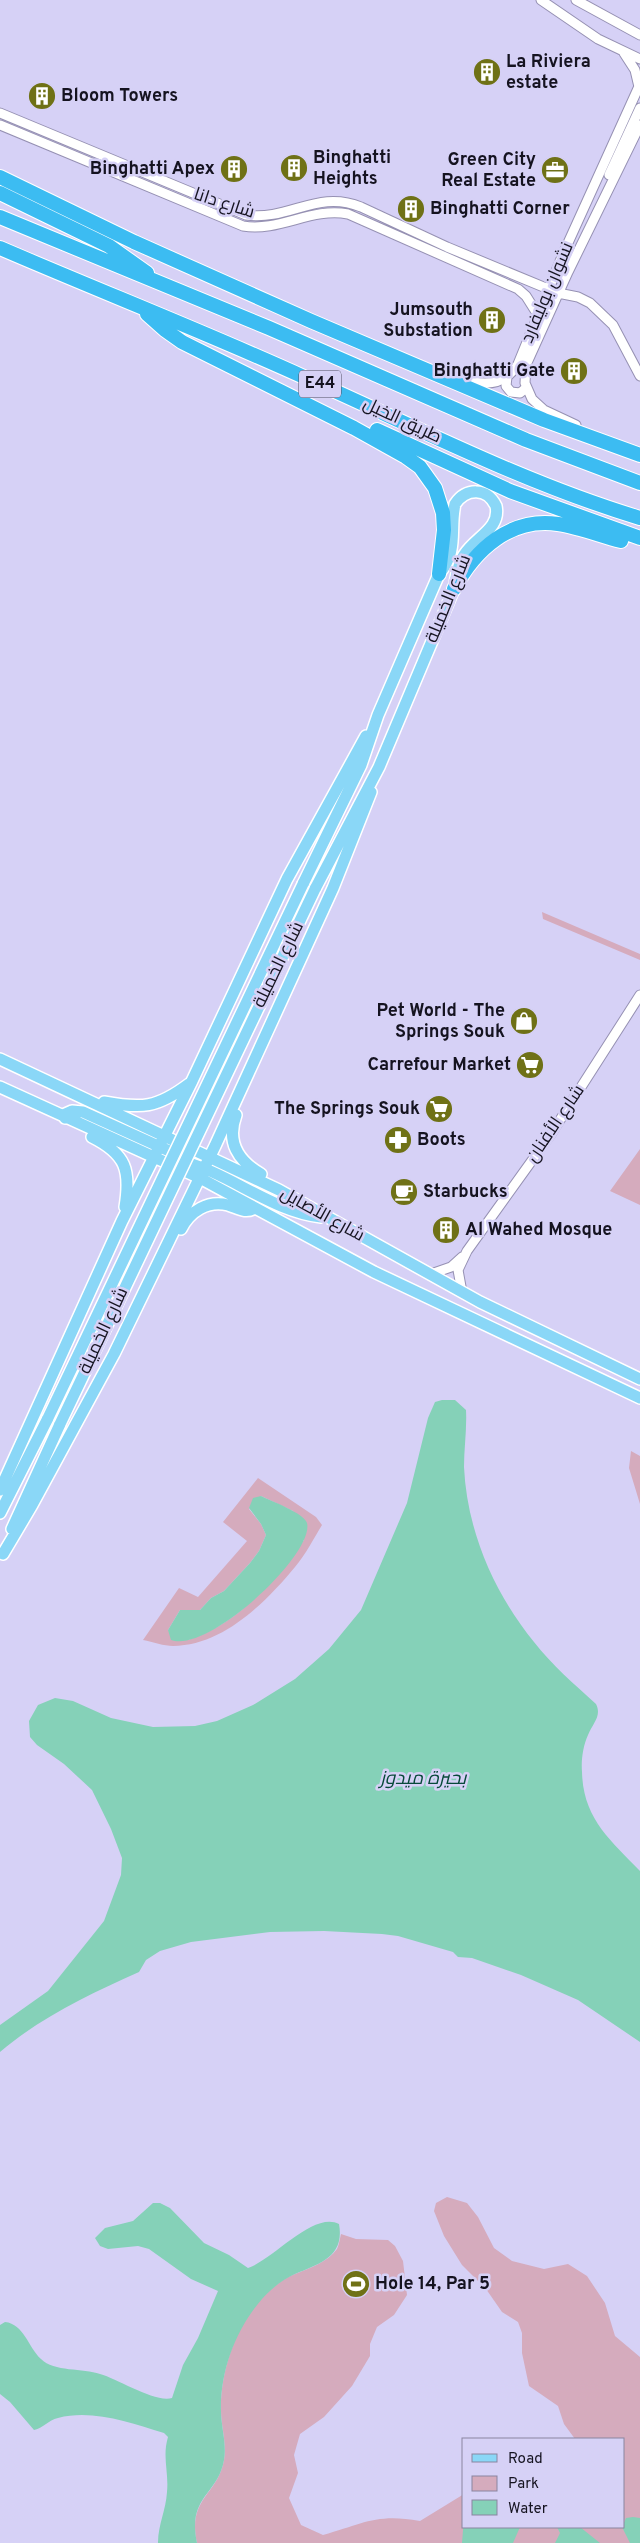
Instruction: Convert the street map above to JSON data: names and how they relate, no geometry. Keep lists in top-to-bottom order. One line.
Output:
{"streets":{"highway":["E44","طريق الخيل"],"main road":["شارع الخميلة","شارع الأصايل"],"street":["شارع دانا","نشوان بوليفارد","شارع الأفنان"]},"crossings":[["شارع دانا","نشوان بوليفارد"],["شارع الأفنان","شارع الأصايل"]],"water":["بحيرة ميدوز"],"places":{"building":["La Riviera estate","Bloom Towers","Binghatti Heights","Binghatti Apex","Binghatti Corner","Jumsouth Substation","Binghatti Gate","Al Wahed Mosque"],"office":["Green City Real Estate"],"shop":["Pet World - The Springs Souk"],"supermarket":["Carrefour Market","The Springs Souk"],"pharmacy":["Boots"],"cafe":["Starbucks"],"sports":["Hole 14, Par 5"]},"legend":["Road","Park","Water"]}
